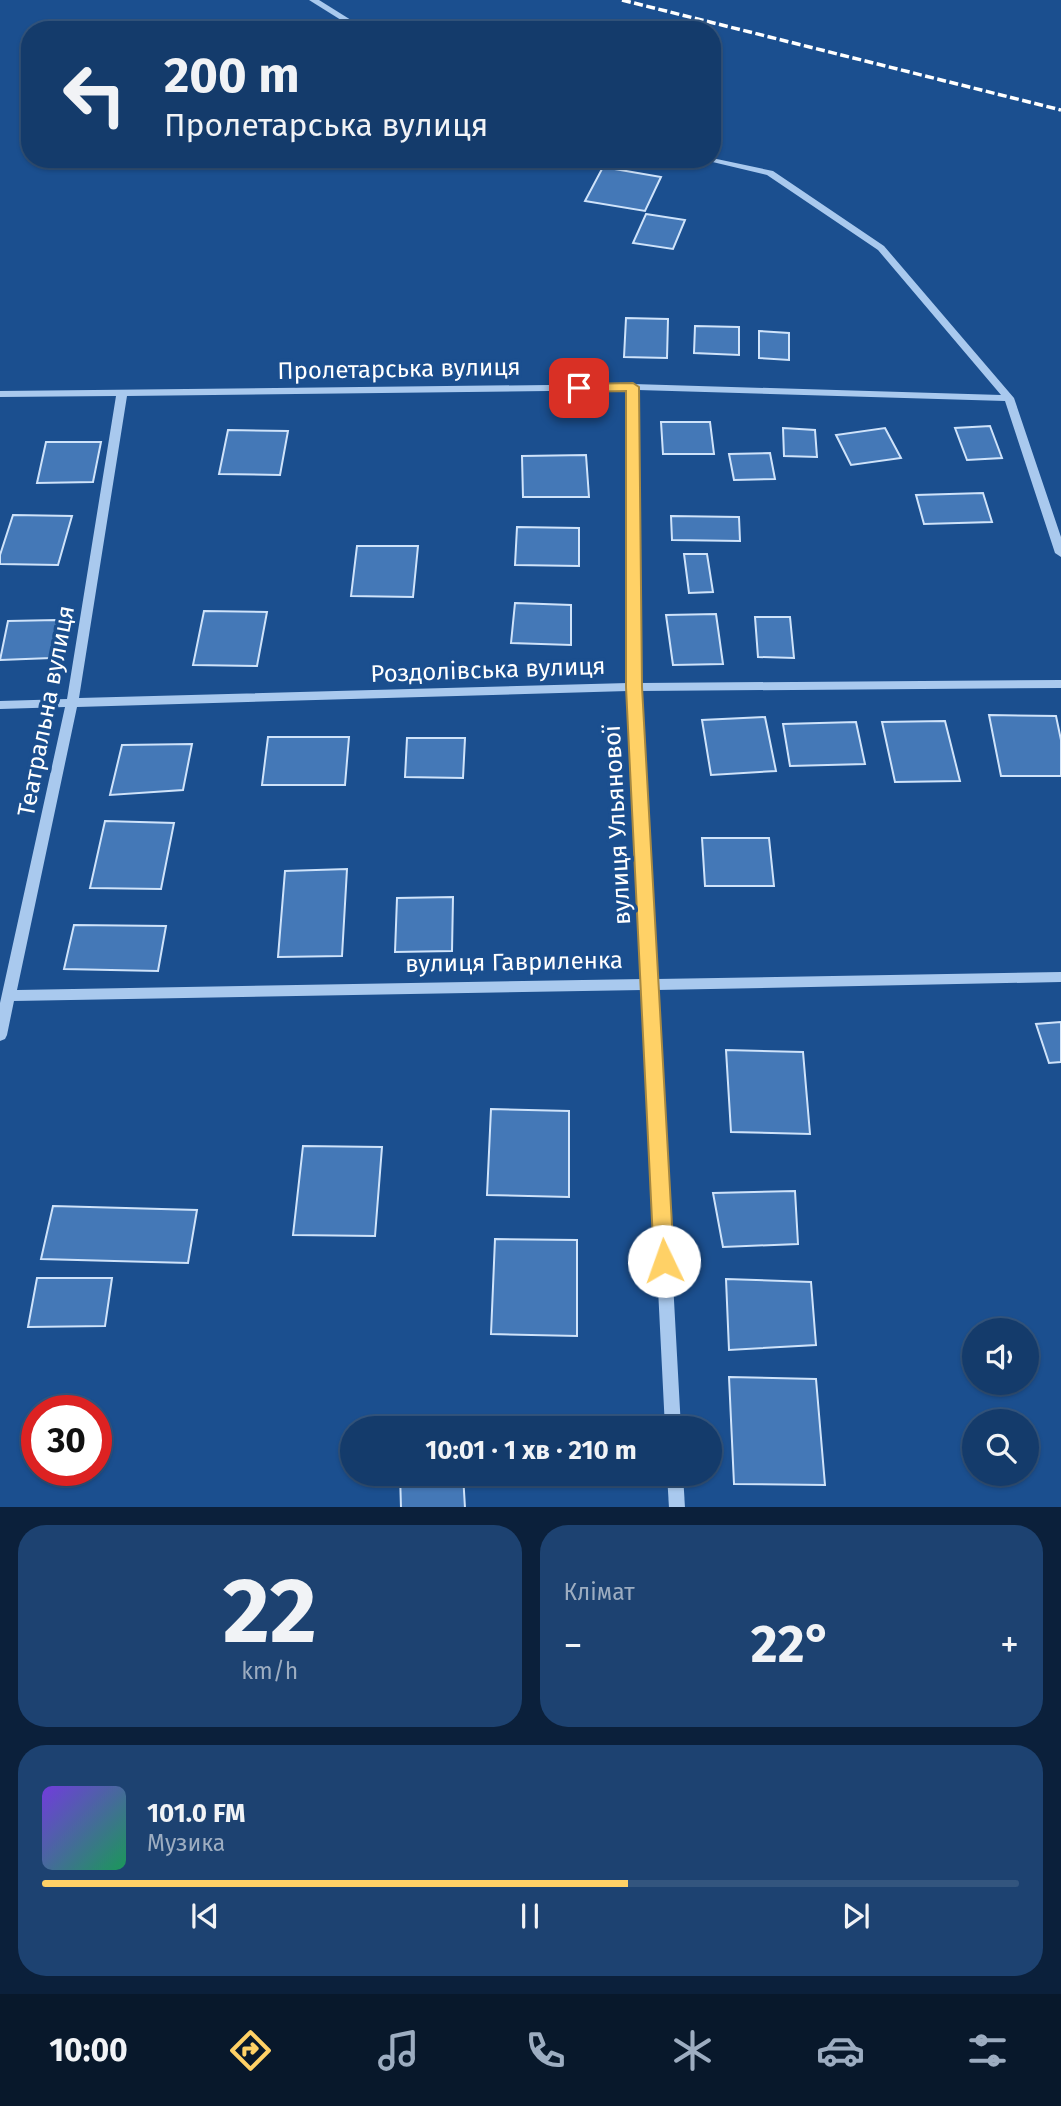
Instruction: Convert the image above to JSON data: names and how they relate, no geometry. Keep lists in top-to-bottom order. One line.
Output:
{"streets":{"street":["Пролетарська вулиця","Роздолівська вулиця","Театральна вулиця","вулиця Ульянової","вулиця Гавриленка"]},"crossings":[["Пролетарська вулиця","Театральна вулиця"],["Пролетарська вулиця","вулиця Ульянової"],["Роздолівська вулиця","Театральна вулиця"],["Роздолівська вулиця","вулиця Ульянової"],["Театральна вулиця","вулиця Гавриленка"],["вулиця Ульянової","вулиця Гавриленка"]],"page":{"turn":["200 m","Пролетарська вулиця"],"limit":"30","trip":"10:01 · 1 хв · 210 m","tile":[["22","km/h"],"Клімат"],"heat":["−","22°","+"],"song":["101.0 FM","Музика"],"tabs":"10:00"}}
